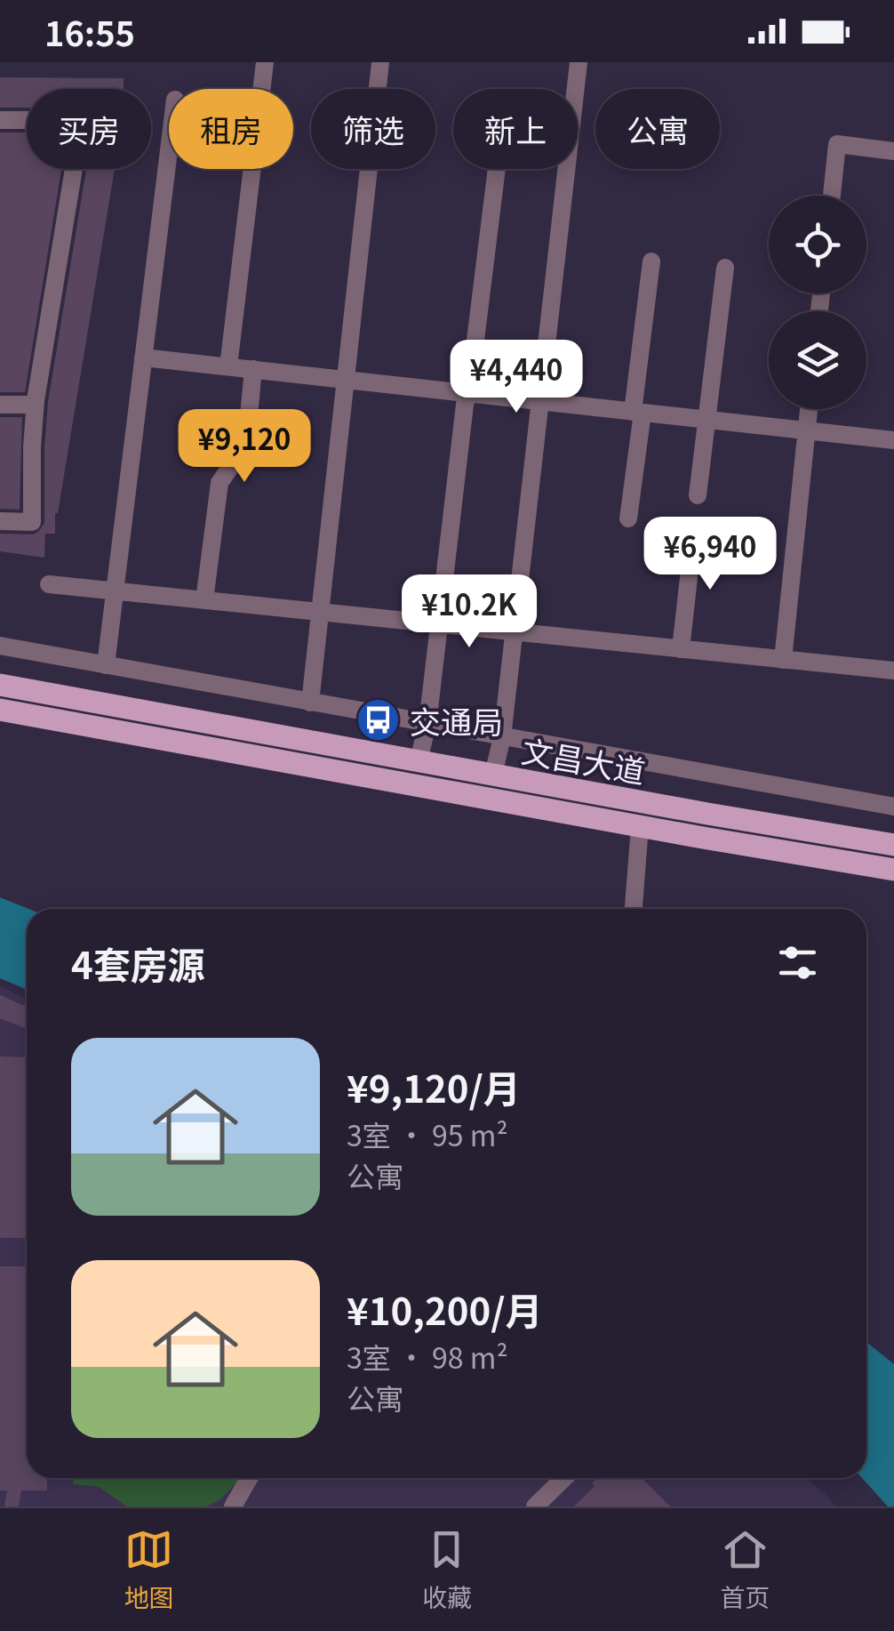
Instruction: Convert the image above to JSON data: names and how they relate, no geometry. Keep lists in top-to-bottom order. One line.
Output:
{"streets":{"main road":["文昌大道"]},"places":{"bus stop":["交通局"]},"page":{"status":"16:55","chip":["买房","租房","筛选","新上","公寓"],"price":["¥4,440","¥9,120","¥6,940","¥10.2K"],"heading":"4套房源","list":[{"name":"¥9,120/月","note":"3室 · 95 m² · 公寓"},{"name":"¥10,200/月","note":"3室 · 98 m² · 公寓"}],"tabs":["地图","收藏","首页"]}}
